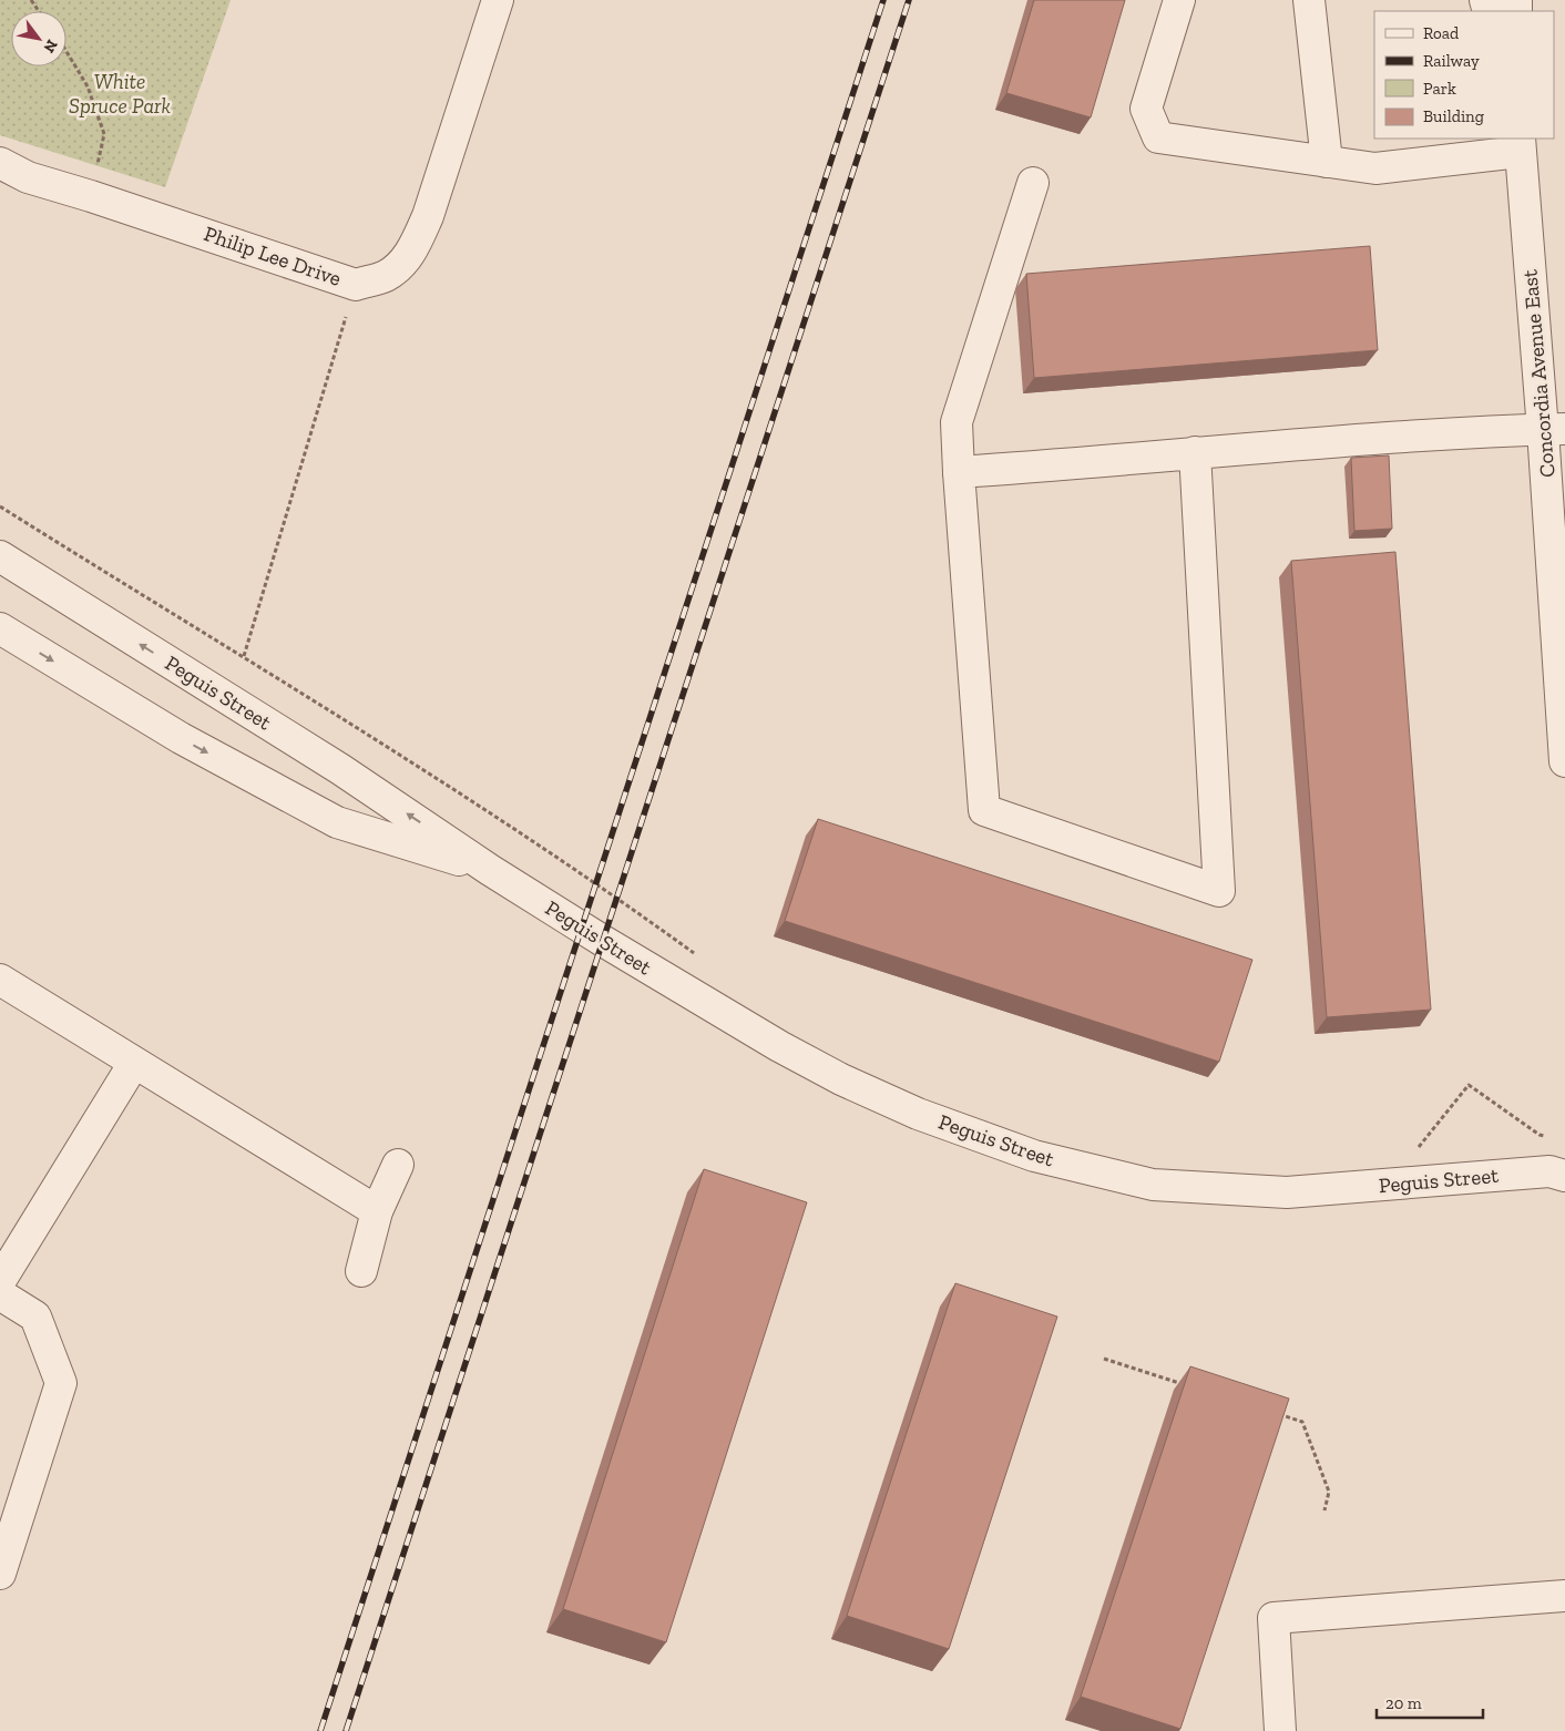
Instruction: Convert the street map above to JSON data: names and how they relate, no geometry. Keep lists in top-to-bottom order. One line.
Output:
{"streets":{"street":["Philip Lee Drive","Concordia Avenue East","Peguis Street"]},"parks":["White Spruce Park"],"legend":["Road","Railway","Park","Building"],"scale_bar":"20 m","north":"bottom right"}
